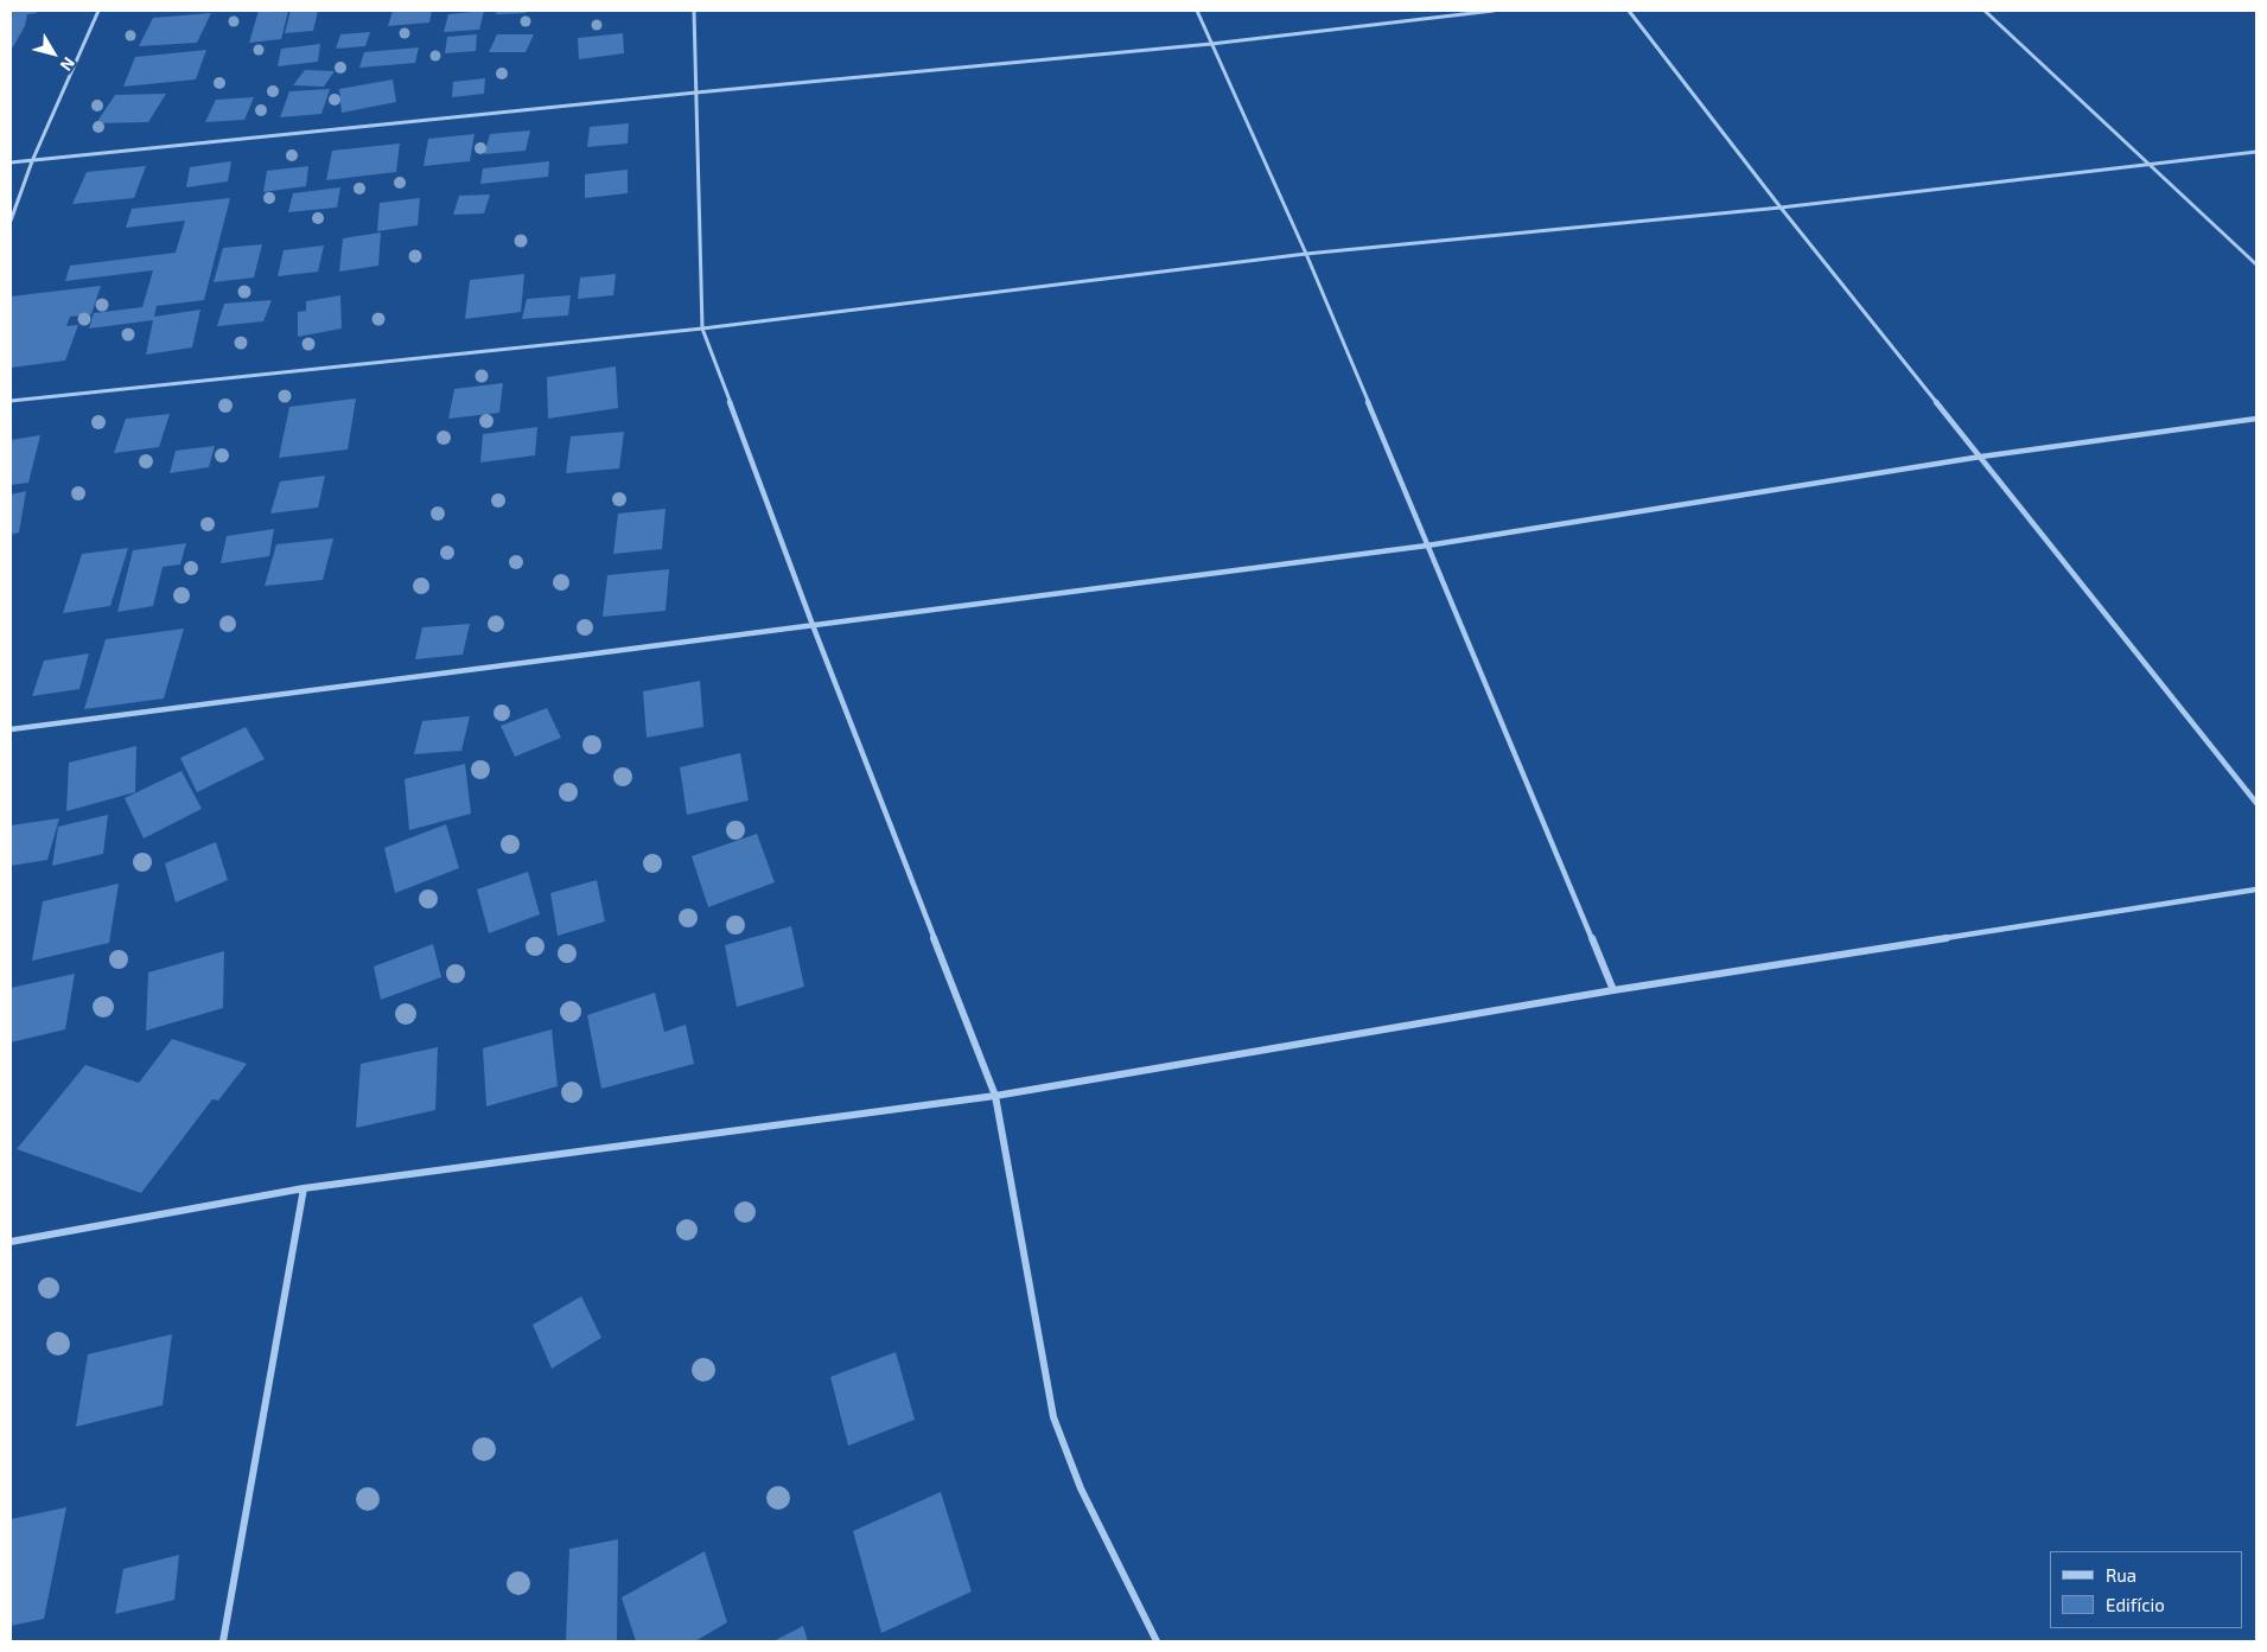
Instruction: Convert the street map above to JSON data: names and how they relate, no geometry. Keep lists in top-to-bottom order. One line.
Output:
{"legend":["Rua","Edifício"],"north":"bottom right"}
